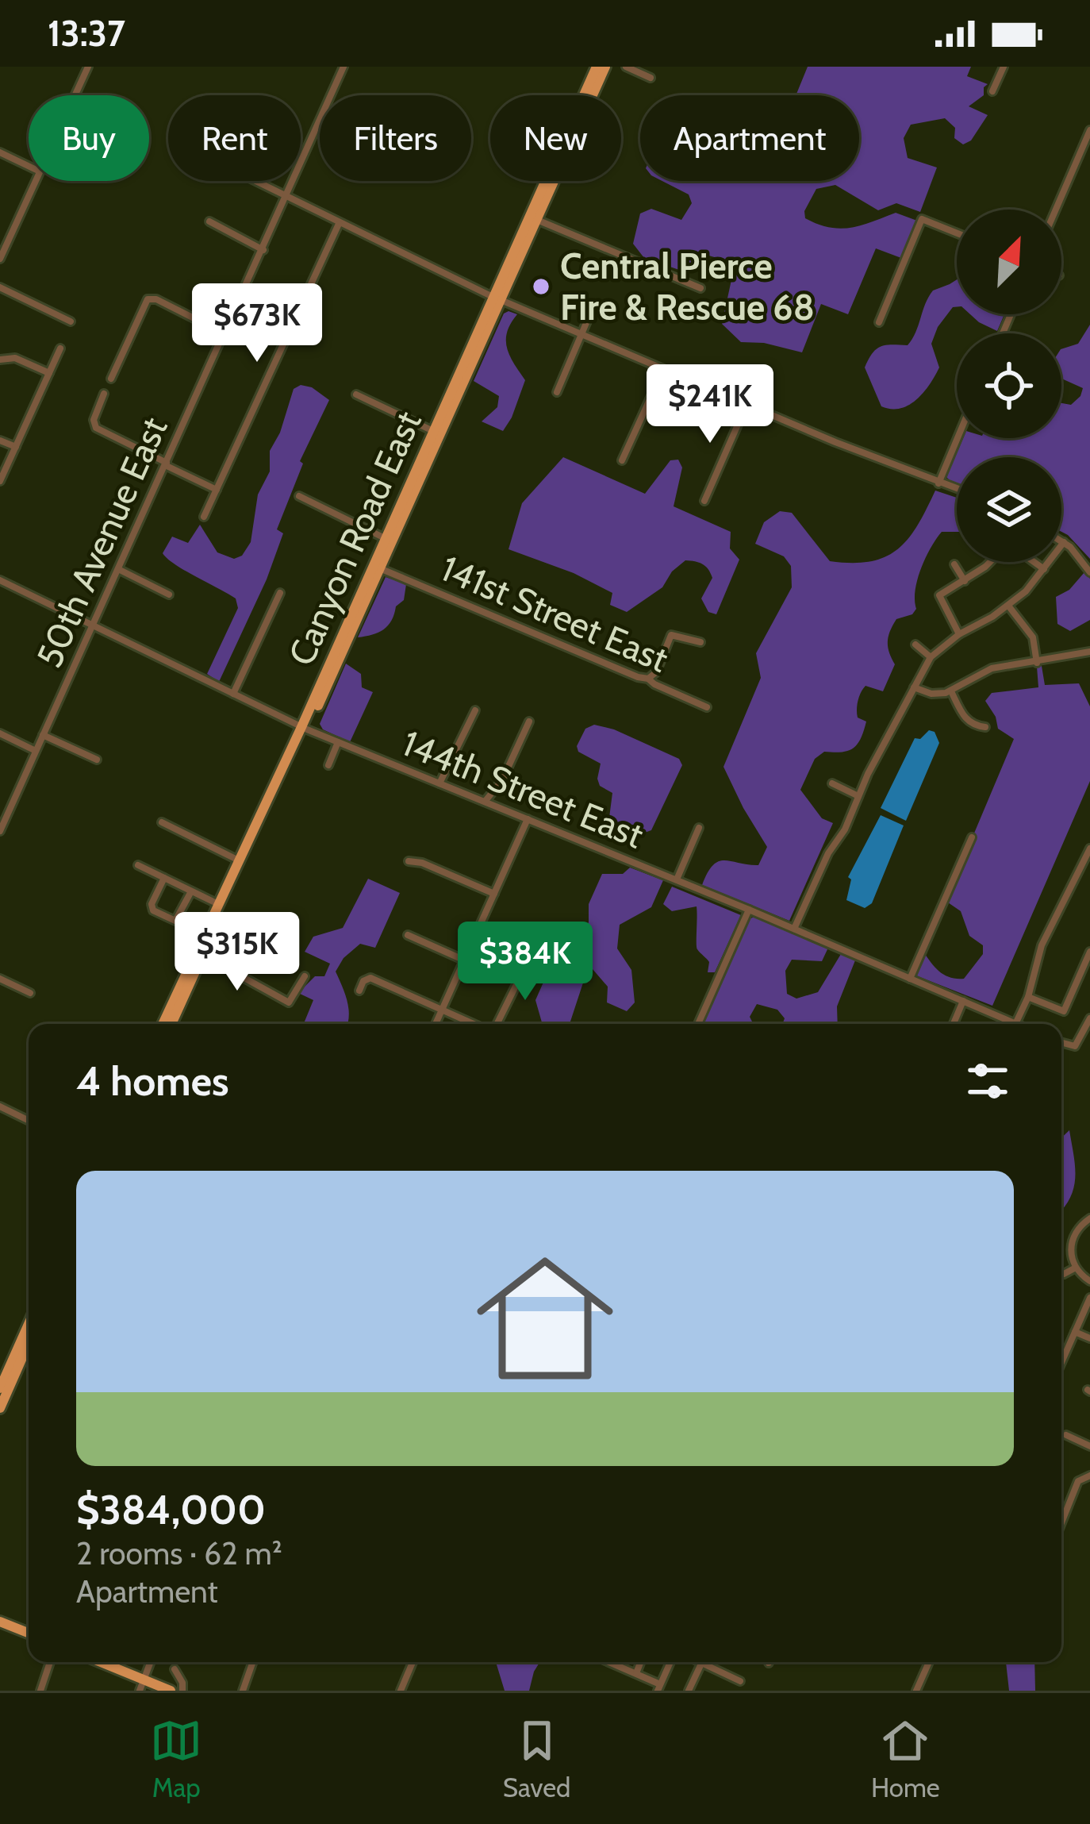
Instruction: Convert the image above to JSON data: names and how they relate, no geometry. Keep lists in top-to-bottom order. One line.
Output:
{"streets":{"main road":["Canyon Road East"],"street":["50th Avenue East","141st Street East","144th Street East"]},"crossings":[["Canyon Road East","141st Street East"],["Canyon Road East","144th Street East"],["50th Avenue East","144th Street East"]],"places":["Central Pierce Fire & Rescue 68"],"north":"top right","page":{"status":"13:37","chip":["Buy","Rent","Filters","New","Apartment"],"price":["$673K","$241K","$315K","$384K"],"heading":"4 homes","list":[{"name":"$384,000","note":"2 rooms · 62 m² · Apartment"}],"tabs":["Map","Saved","Home"]}}
